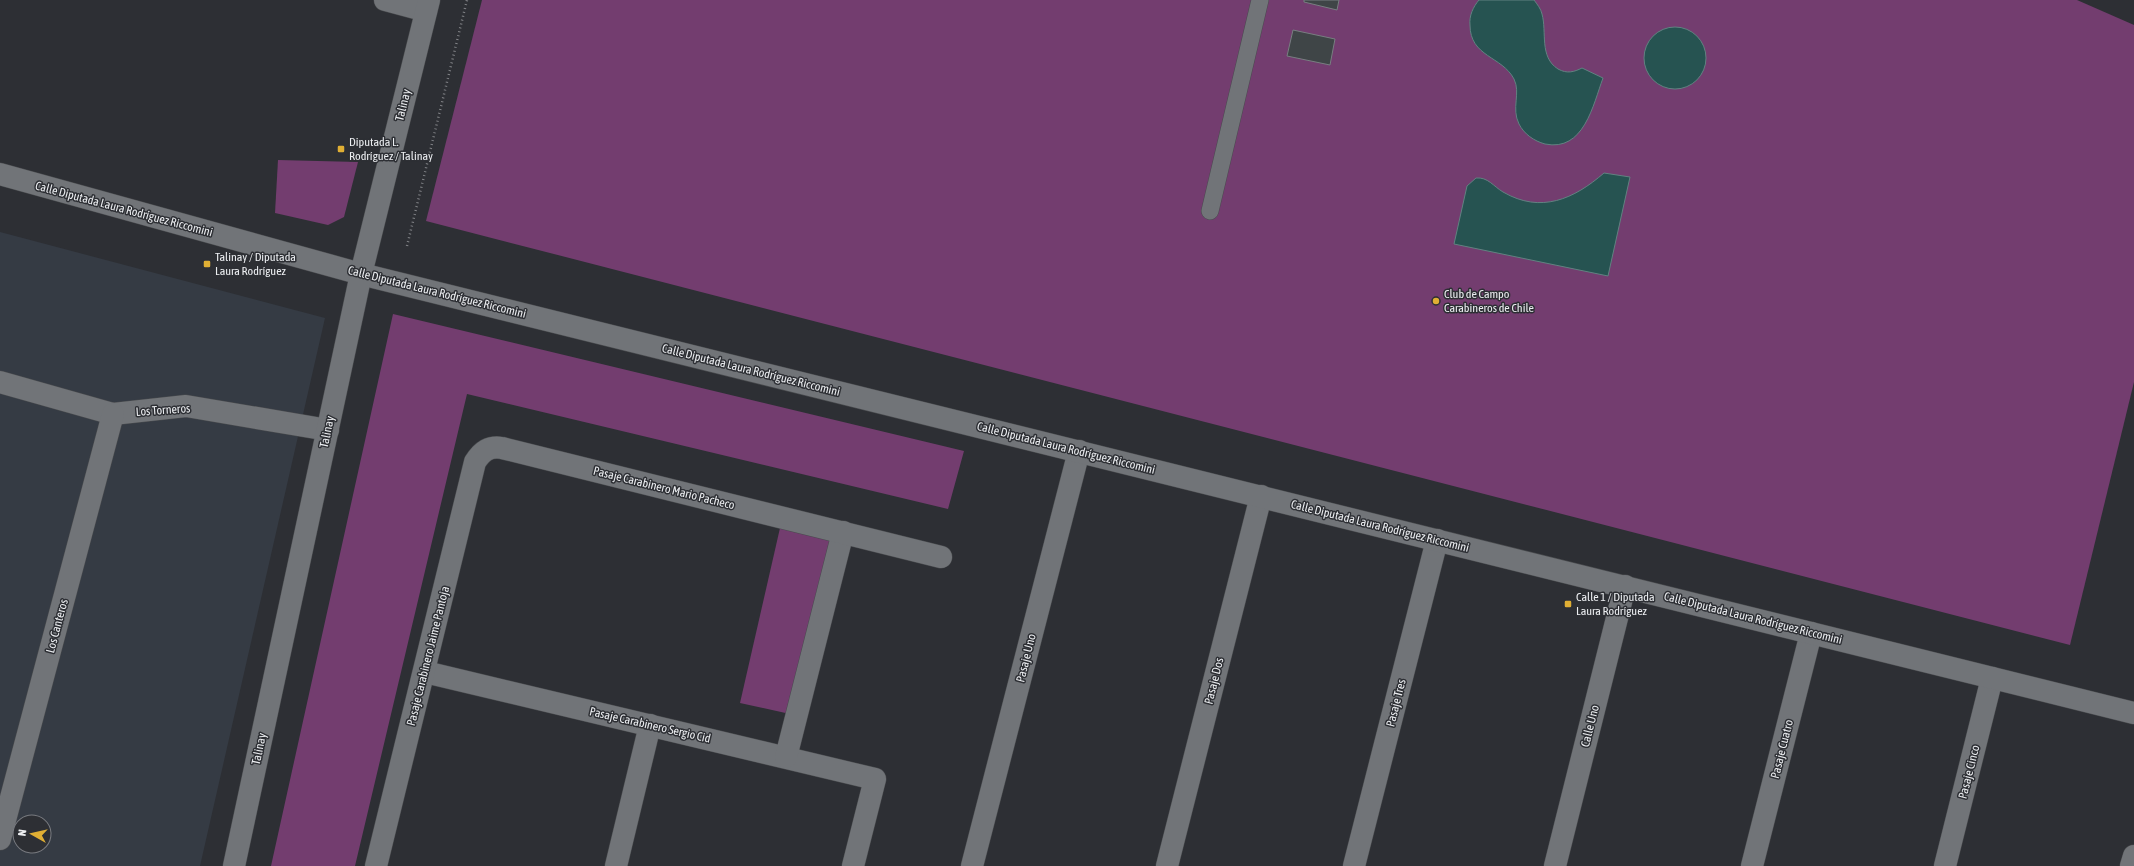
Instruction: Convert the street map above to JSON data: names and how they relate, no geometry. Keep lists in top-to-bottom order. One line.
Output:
{"streets":{"street":["Talinay","Calle Diputada Laura Rodríguez Riccomini","Los Torneros","Pasaje Carabinero Mario Pacheco","Los Canteros","Pasaje Carabinero Jaime Pantoja","Pasaje Uno","Pasaje Dos","Pasaje Tres","Pasaje Carabinero Sergio Cid","Calle Uno","Pasaje Cuatro","Pasaje Cinco"]},"crossings":[["Talinay","Calle Diputada Laura Rodríguez Riccomini"],["Talinay","Los Torneros"],["Calle Diputada Laura Rodríguez Riccomini","Pasaje Uno"],["Calle Diputada Laura Rodríguez Riccomini","Pasaje Dos"],["Calle Diputada Laura Rodríguez Riccomini","Pasaje Tres"],["Calle Diputada Laura Rodríguez Riccomini","Calle Uno"],["Calle Diputada Laura Rodríguez Riccomini","Pasaje Cuatro"],["Calle Diputada Laura Rodríguez Riccomini","Pasaje Cinco"],["Los Torneros","Los Canteros"],["Pasaje Carabinero Mario Pacheco","Pasaje Carabinero Jaime Pantoja"],["Pasaje Carabinero Jaime Pantoja","Pasaje Carabinero Sergio Cid"]],"places":{"transit":["Diputada L. Rodríguez / Talinay","Talinay / Diputada Laura Rodríguez","Calle 1 / Diputada Laura Rodríguez"],"other":["Club de Campo Carabineros de Chile"]},"north":"left"}
